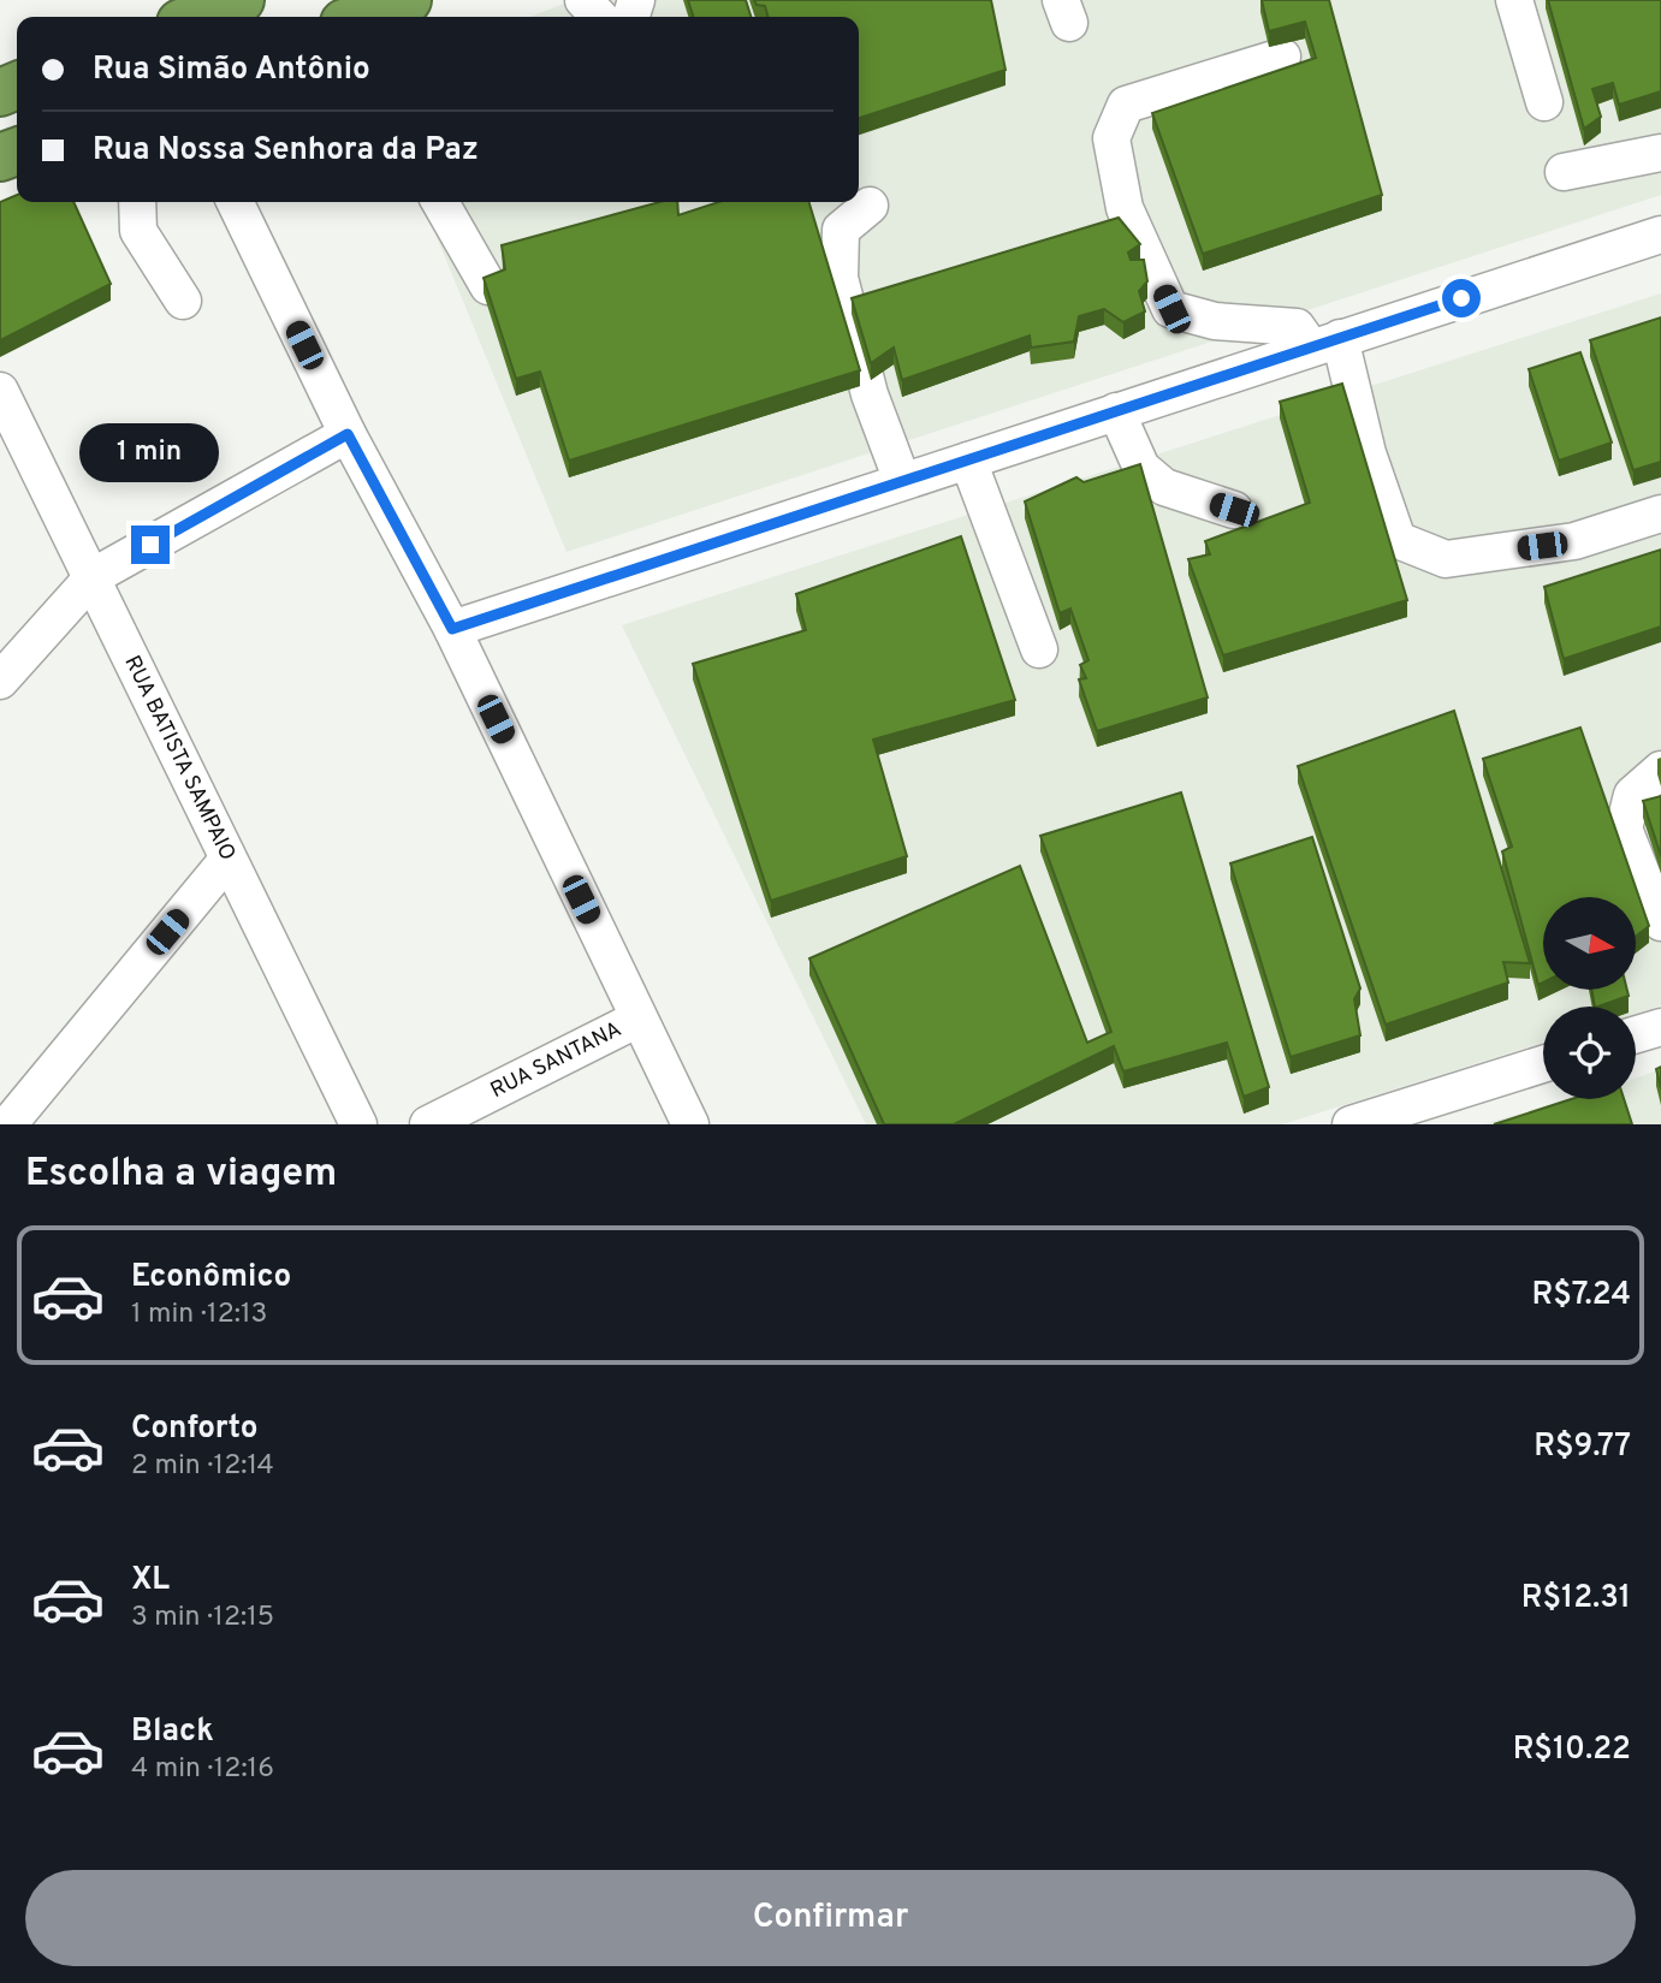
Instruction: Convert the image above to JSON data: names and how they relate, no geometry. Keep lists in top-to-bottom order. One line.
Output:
{"streets":{"street":["RUA BATISTA SAMPAIO","RUA SANTANA"]},"north":"right","page":{"banner":["Rua Simão Antônio","Rua Nossa Senhora da Paz"],"bubble":"1 min","heading":"Escolha a viagem","list":[{"name":"Econômico","note":"1 min · 12:13","value":"R$7.24"},{"name":"Conforto","note":"2 min · 12:14","value":"R$9.77"},{"name":"XL","note":"3 min · 12:15","value":"R$12.31"},{"name":"Black","note":"4 min · 12:16","value":"R$10.22"}],"buttons":"Confirmar"}}
